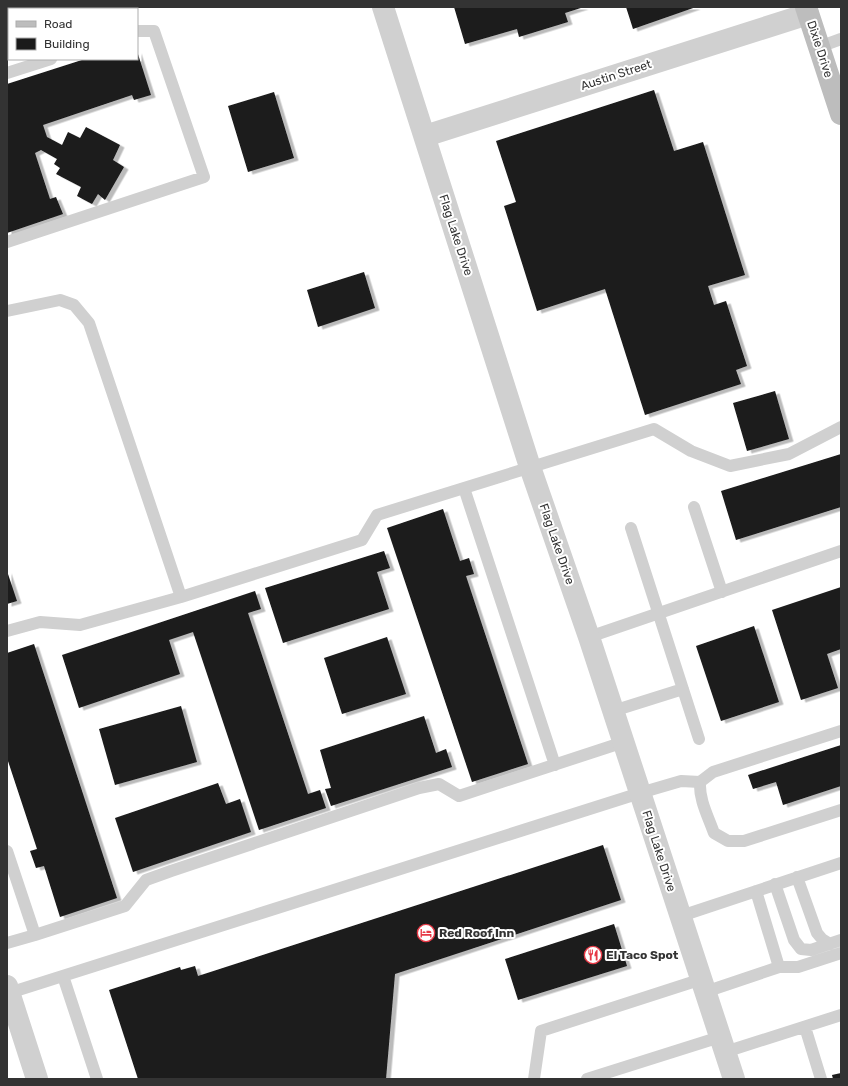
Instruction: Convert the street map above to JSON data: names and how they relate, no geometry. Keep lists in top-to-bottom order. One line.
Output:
{"streets":{"main road":["Dixie Drive"],"street":["Austin Street","Flag Lake Drive"]},"crossings":[["Dixie Drive","Austin Street"],["Austin Street","Flag Lake Drive"]],"places":{"hotel":["Red Roof Inn"],"restaurant":["El Taco Spot"]},"legend":["Road","Building"]}
